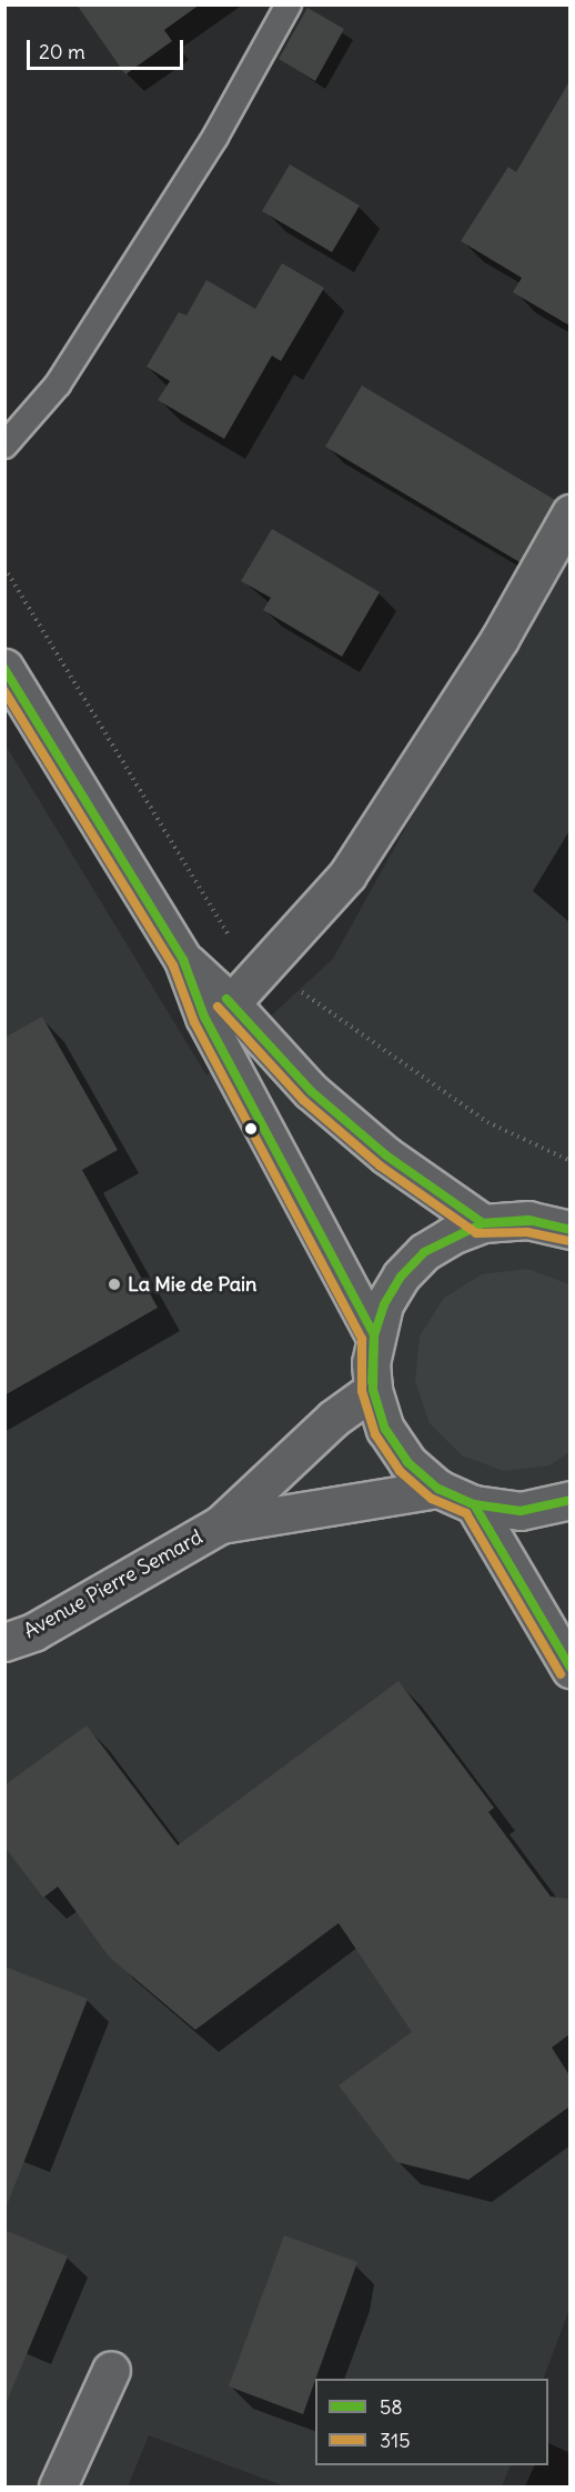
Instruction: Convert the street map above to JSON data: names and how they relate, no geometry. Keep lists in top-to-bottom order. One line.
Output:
{"streets":{"main road":["Avenue Pierre Semard"]},"places":["La Mie de Pain"],"lines":["transit line 58","transit line 315"],"legend":["58","315"],"scale_bar":"20 m"}
